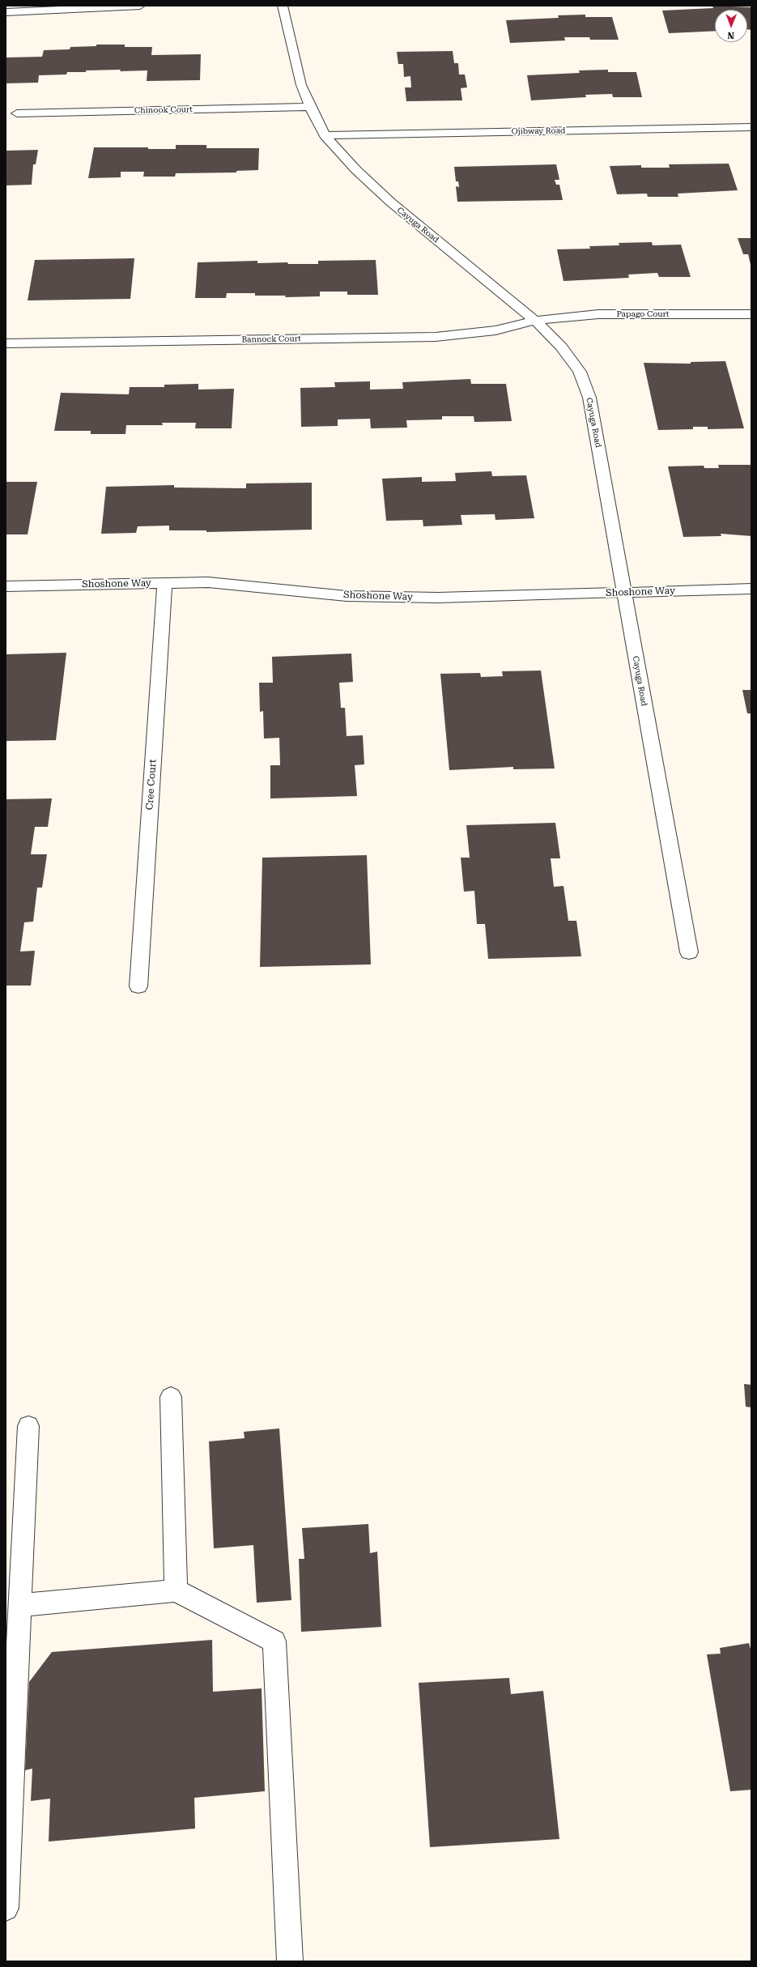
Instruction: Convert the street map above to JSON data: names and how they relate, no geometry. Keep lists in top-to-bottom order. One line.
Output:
{"streets":{"street":["Chinook Court","Ojibway Road","Cayuga Road","Papago Court","Bannock Court","Shoshone Way","Cree Court"]},"crossings":[["Chinook Court","Cayuga Road"],["Ojibway Road","Cayuga Road"],["Cayuga Road","Papago Court"],["Cayuga Road","Bannock Court"],["Cayuga Road","Shoshone Way"],["Papago Court","Bannock Court"],["Shoshone Way","Cree Court"]],"north":"bottom"}
